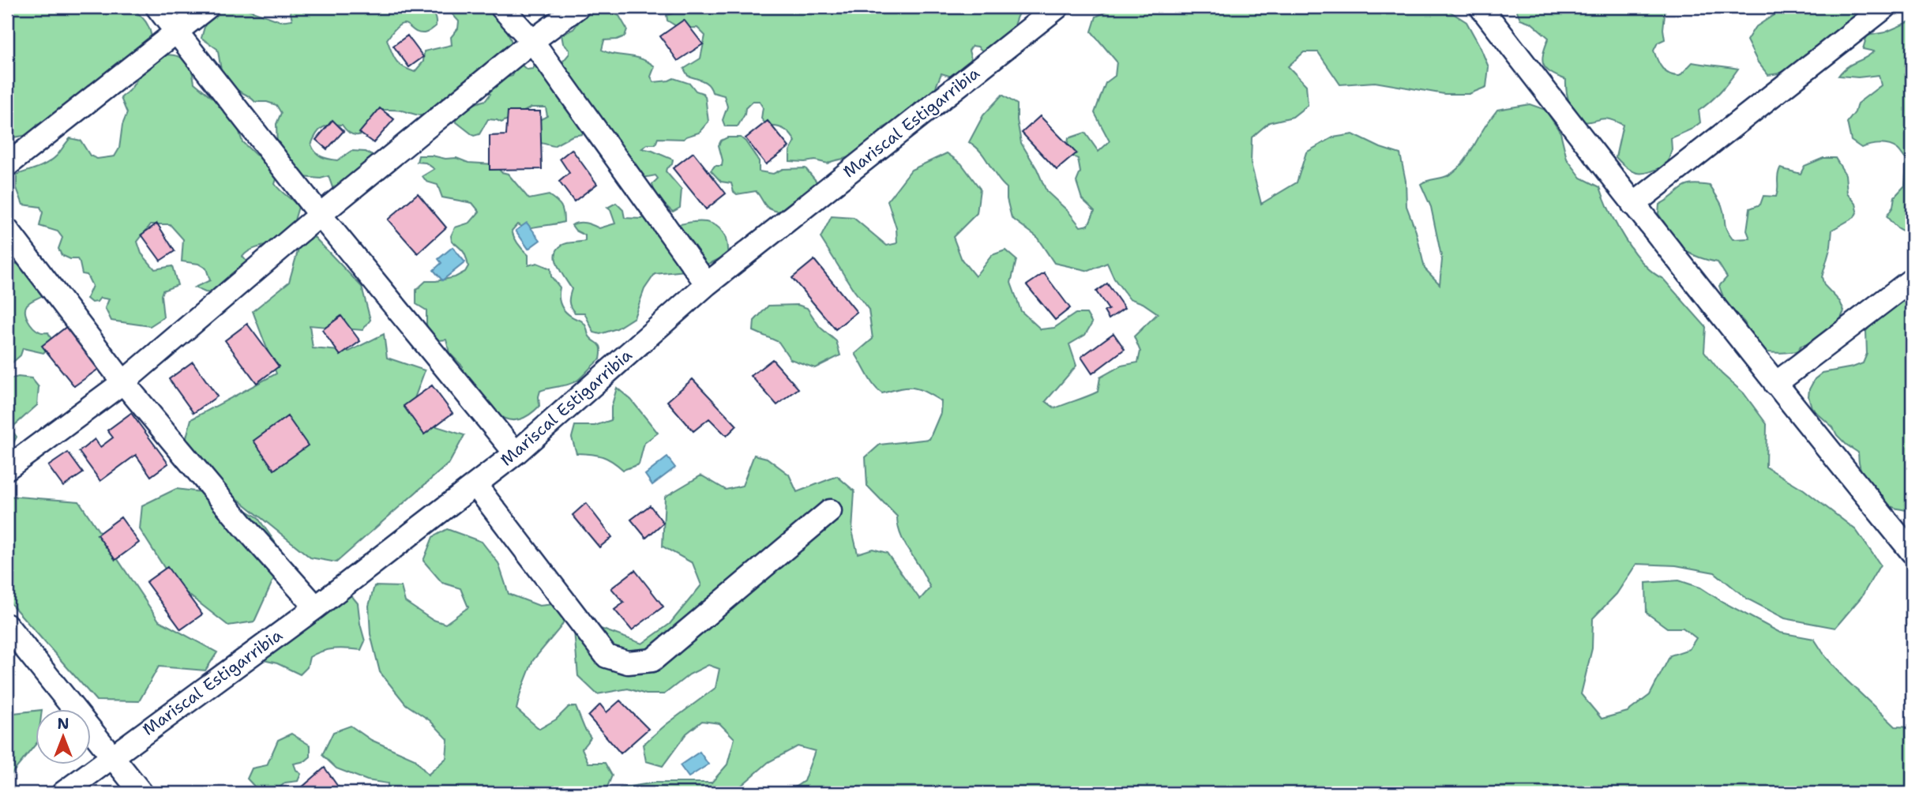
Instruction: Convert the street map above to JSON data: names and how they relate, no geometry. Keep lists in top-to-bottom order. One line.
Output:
{"streets":{"street":["Mariscal Estigarribia"]},"north":"top"}
